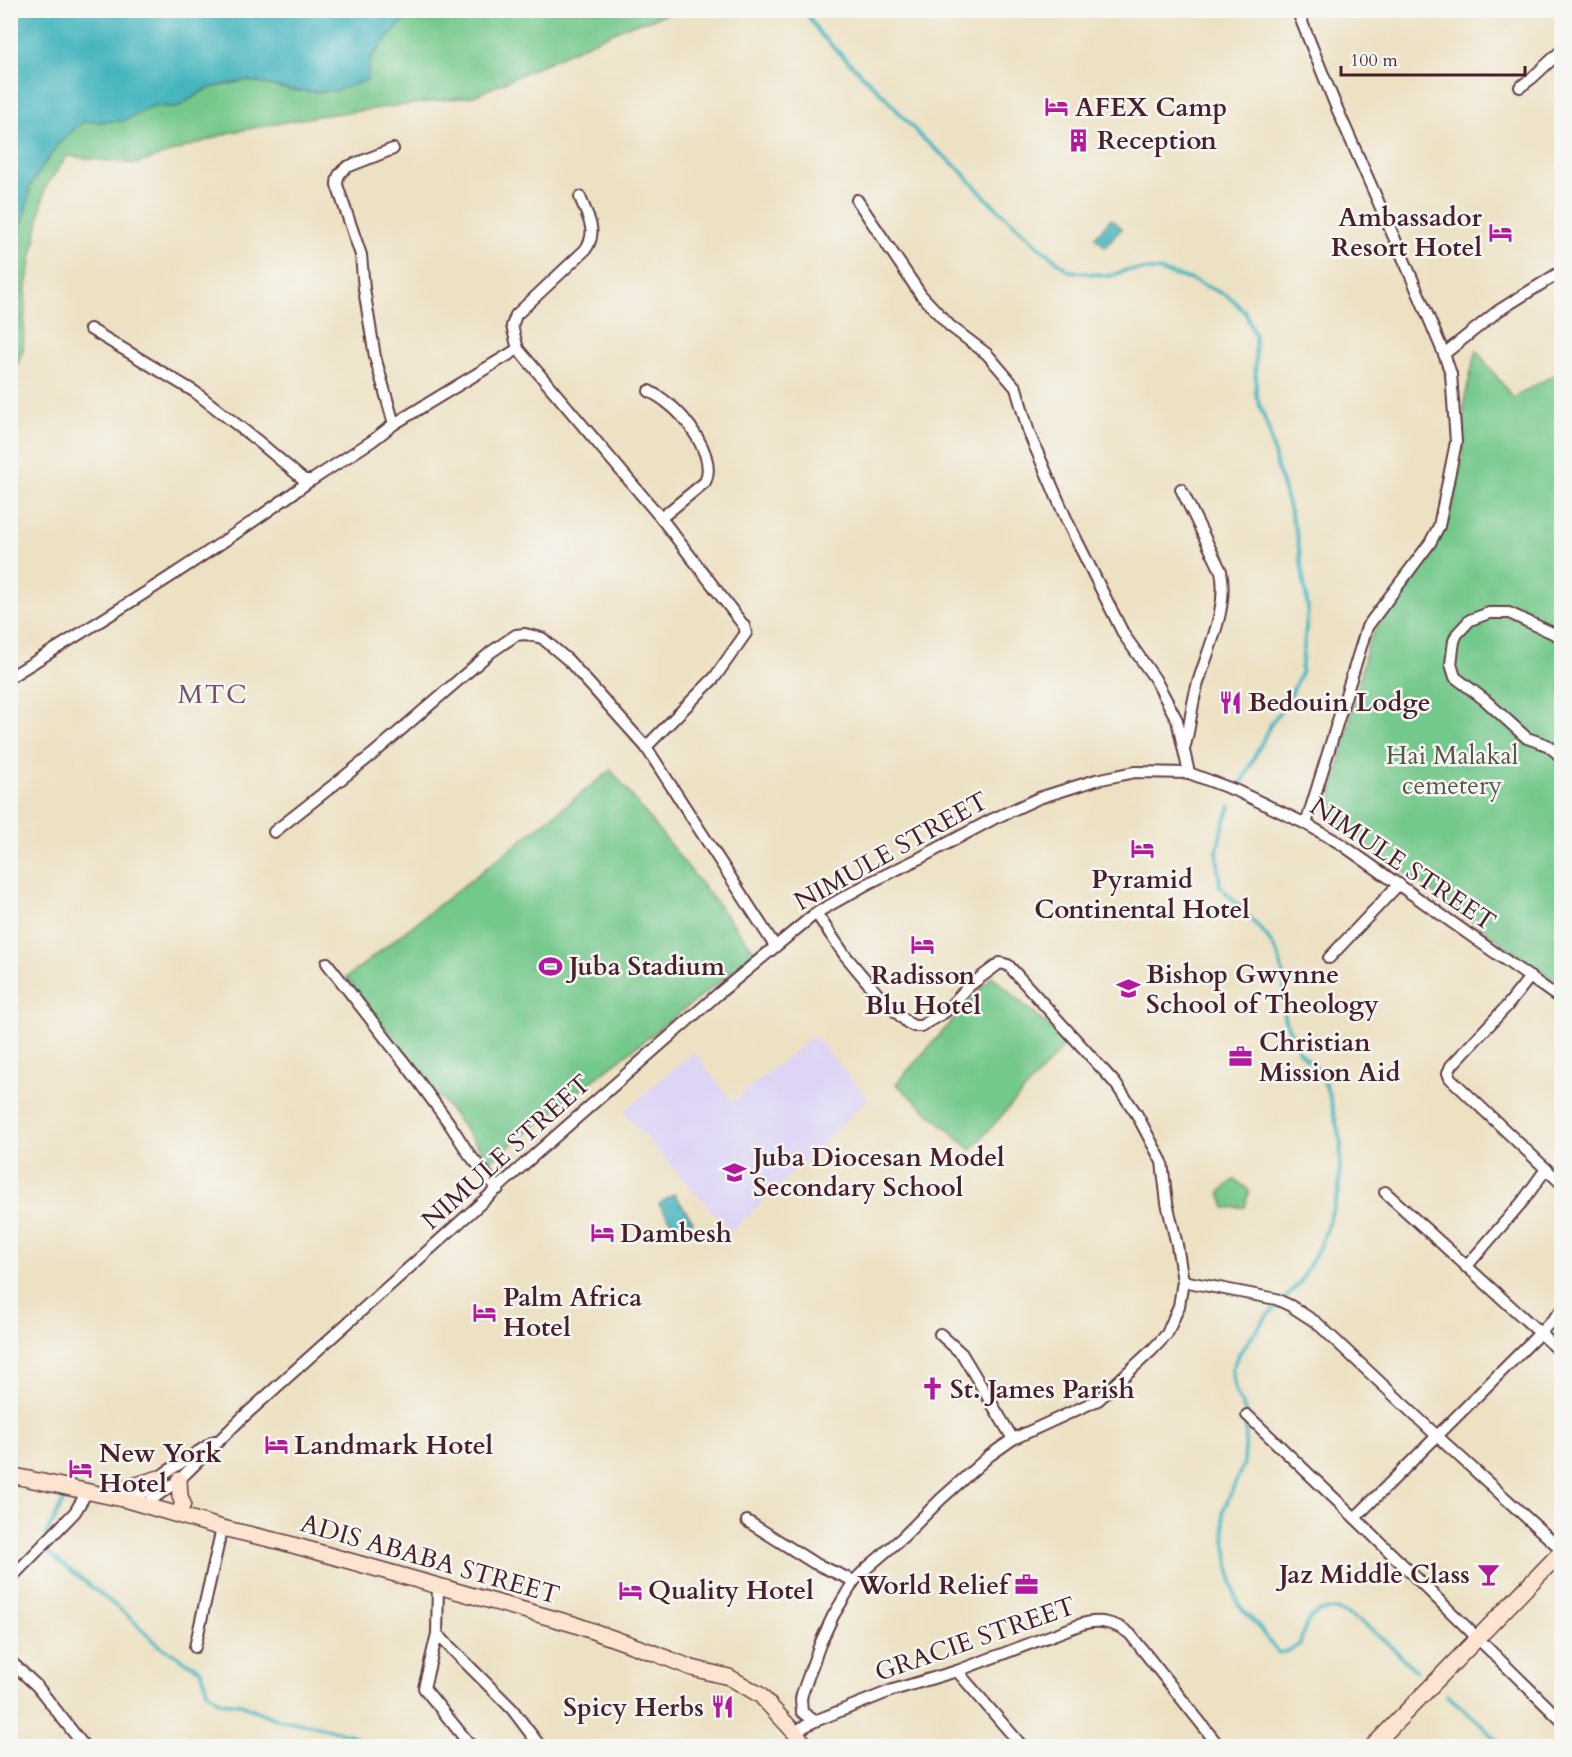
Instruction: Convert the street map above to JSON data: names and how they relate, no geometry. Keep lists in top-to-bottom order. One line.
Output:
{"streets":{"street":["NIMULE STREET","ADIS ABABA STREET","GRACIE STREET"]},"crossings":[["NIMULE STREET","ADIS ABABA STREET"],["ADIS ABABA STREET","GRACIE STREET"]],"districts":["MTC"],"parks":["Hai Malakal cemetery"],"places":{"hotel":["AFEX Camp","Ambassador Resort Hotel","Pyramid Continental Hotel","Radisson Blu Hotel","Dambesh","Palm Africa Hotel","Landmark Hotel","New York Hotel","Quality Hotel"],"building":["Reception"],"restaurant":["Bedouin Lodge","Spicy Herbs"],"sports":["Juba Stadium"],"school or university":["Bishop Gwynne School of Theology","Juba Diocesan Model Secondary School"],"office":["Christian Mission Aid","World Relief"],"church":["St. James Parish"],"bar":["Jaz Middle Class"]},"scale_bar":"100 m"}
